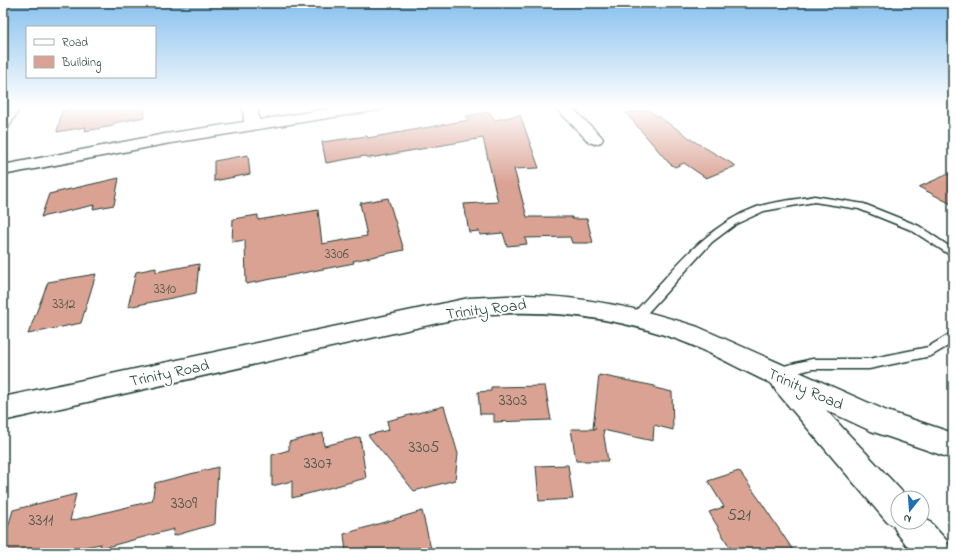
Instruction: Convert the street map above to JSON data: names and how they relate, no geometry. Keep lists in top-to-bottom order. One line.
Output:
{"streets":{"street":["Trinity Road"]},"house_numbers":["3306","3310","3312","3303","3305","3307","3309","521","3311"],"legend":["Road","Building"],"north":"bottom"}
